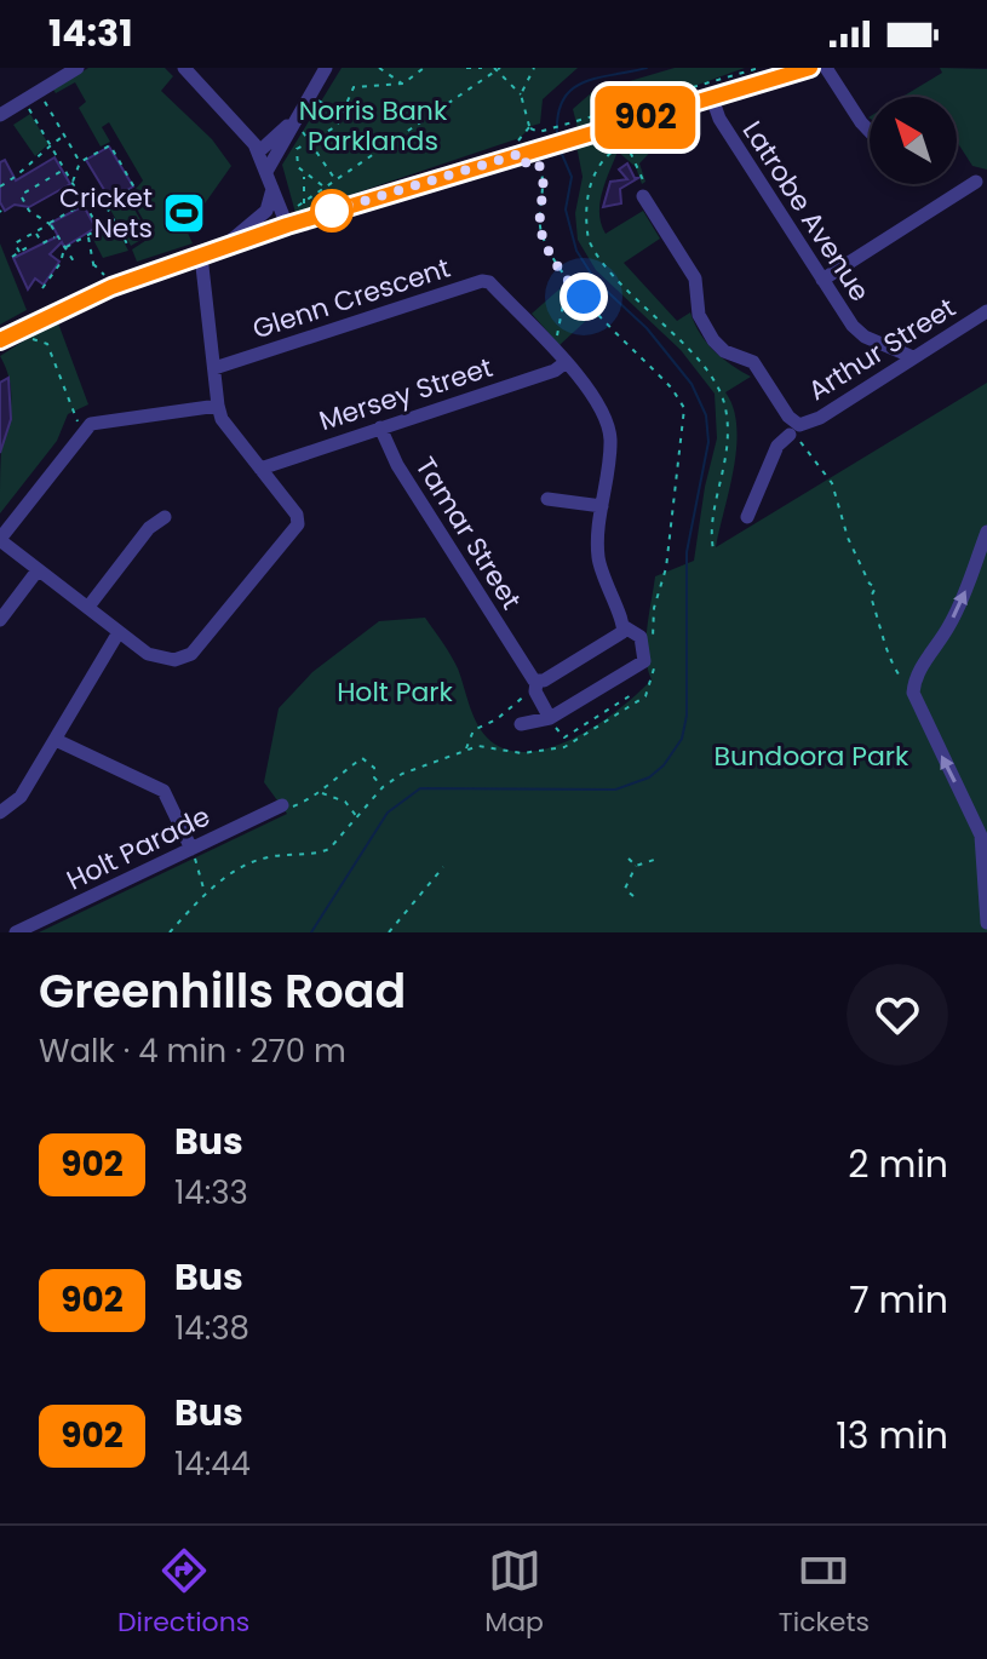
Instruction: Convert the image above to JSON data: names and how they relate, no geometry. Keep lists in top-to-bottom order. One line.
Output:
{"streets":{"street":["Latrobe Avenue","Glenn Crescent","Arthur Street","Mersey Street","Tamar Street","Holt Parade"]},"crossings":[["Latrobe Avenue","Arthur Street"],["Glenn Crescent","Mersey Street"],["Glenn Crescent","Tamar Street"],["Mersey Street","Tamar Street"]],"parks":["Norris Bank Parklands","Holt Park","Bundoora Park"],"places":{"sports":["Cricket Nets"]},"lines":["bus line 902"],"north":"top left","page":{"status":"14:31","on_map":"902","heading":["Greenhills Road","Walk · 4 min · 270 m"],"list":[{"mark":"902","name":"Bus","note":"14:33","value":"2 min"},{"mark":"902","name":"Bus","note":"14:38","value":"7 min"},{"mark":"902","name":"Bus","note":"14:44","value":"13 min"}],"tabs":["Directions","Map","Tickets"]}}
